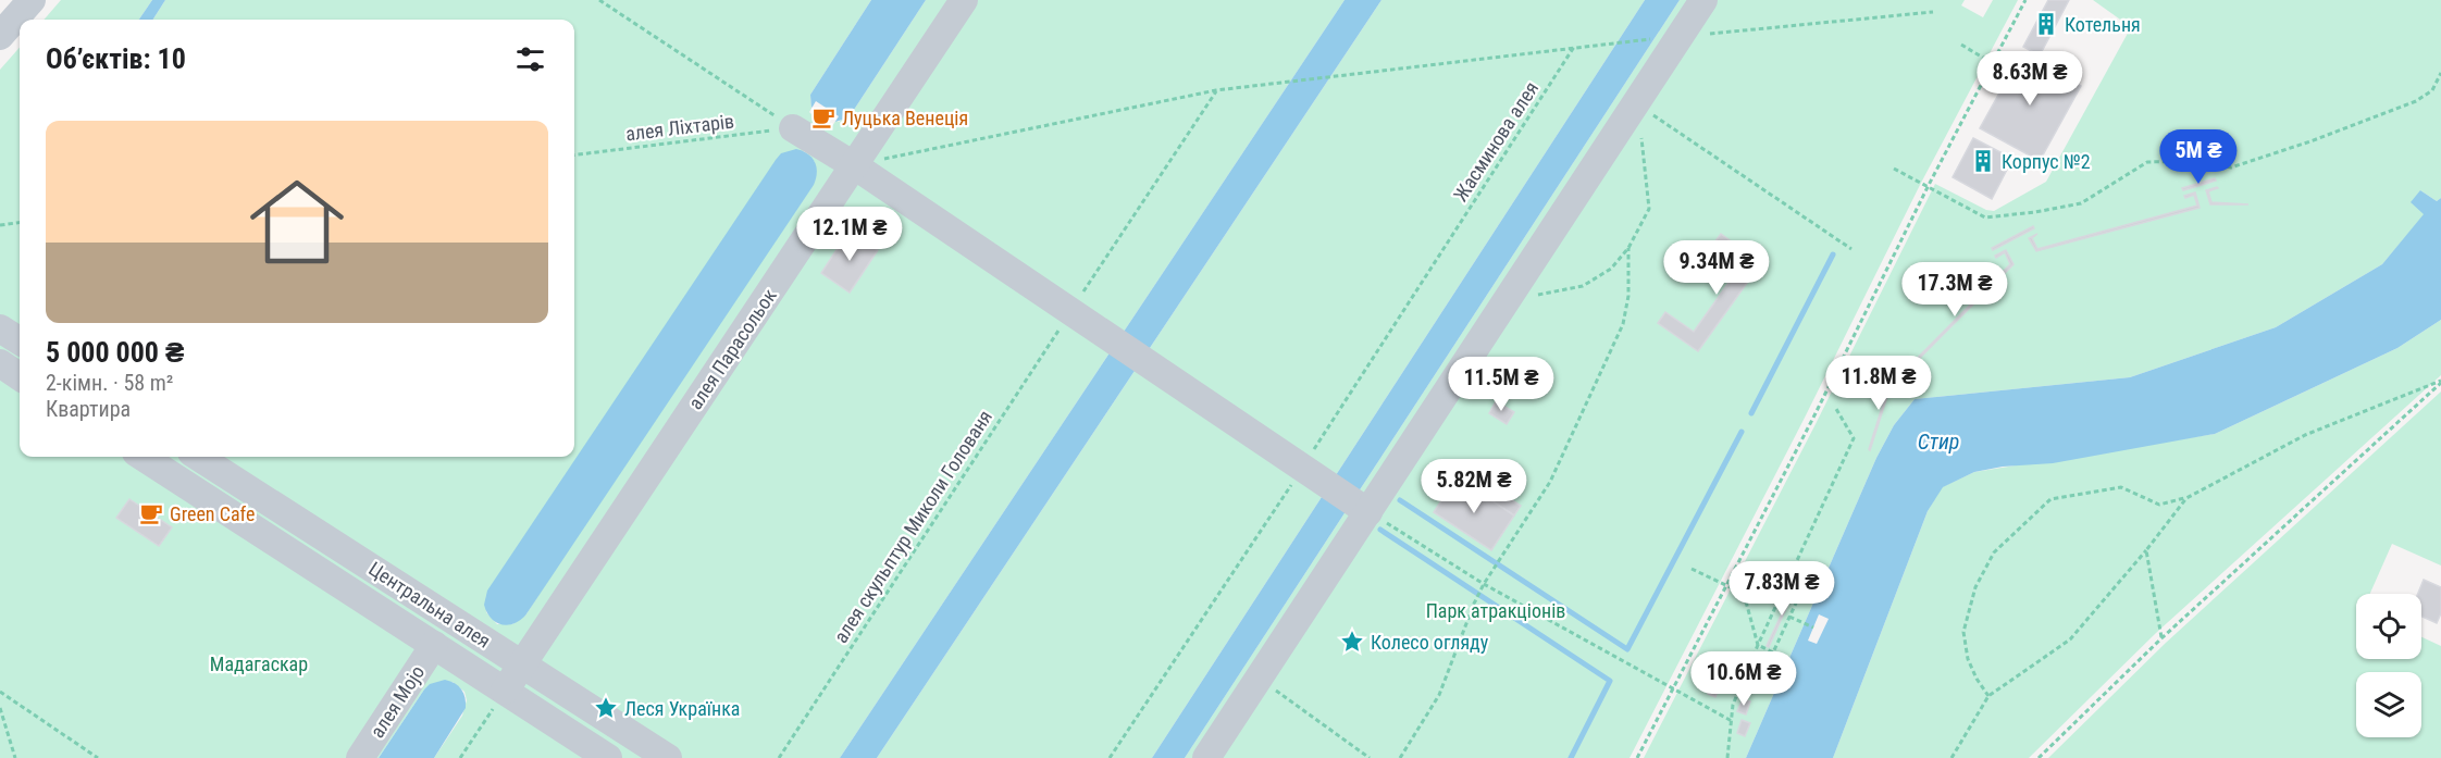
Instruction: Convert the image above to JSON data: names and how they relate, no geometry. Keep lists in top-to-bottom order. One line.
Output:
{"streets":{"street":["алея Парасольок","Центральна алея","алея Mojo"],"path":["алея Ліхтарів","Жасминова алея","алея скульптур Миколи Голованя"]},"crossings":[["алея Парасольок","Центральна алея"],["Центральна алея","алея Mojo"]],"water":["Стир"],"parks":["Парк атракціонів","Мадагаскар"],"places":{"building":["Котельня","Корпус №2"],"cafe":["Луцька Венеція","Green Cafe"],"place":["Колесо огляду","Леся Українка"]},"page":{"heading":"Об’єктів: 10","price":["8.63M ₴","5M ₴","12.1M ₴","9.34M ₴","17.3M ₴","11.8M ₴","11.5M ₴","5.82M ₴","7.83M ₴","10.6M ₴"],"list":[{"name":"5 000 000 ₴","note":"2-кімн. · 58 m² · Квартира"}]}}
